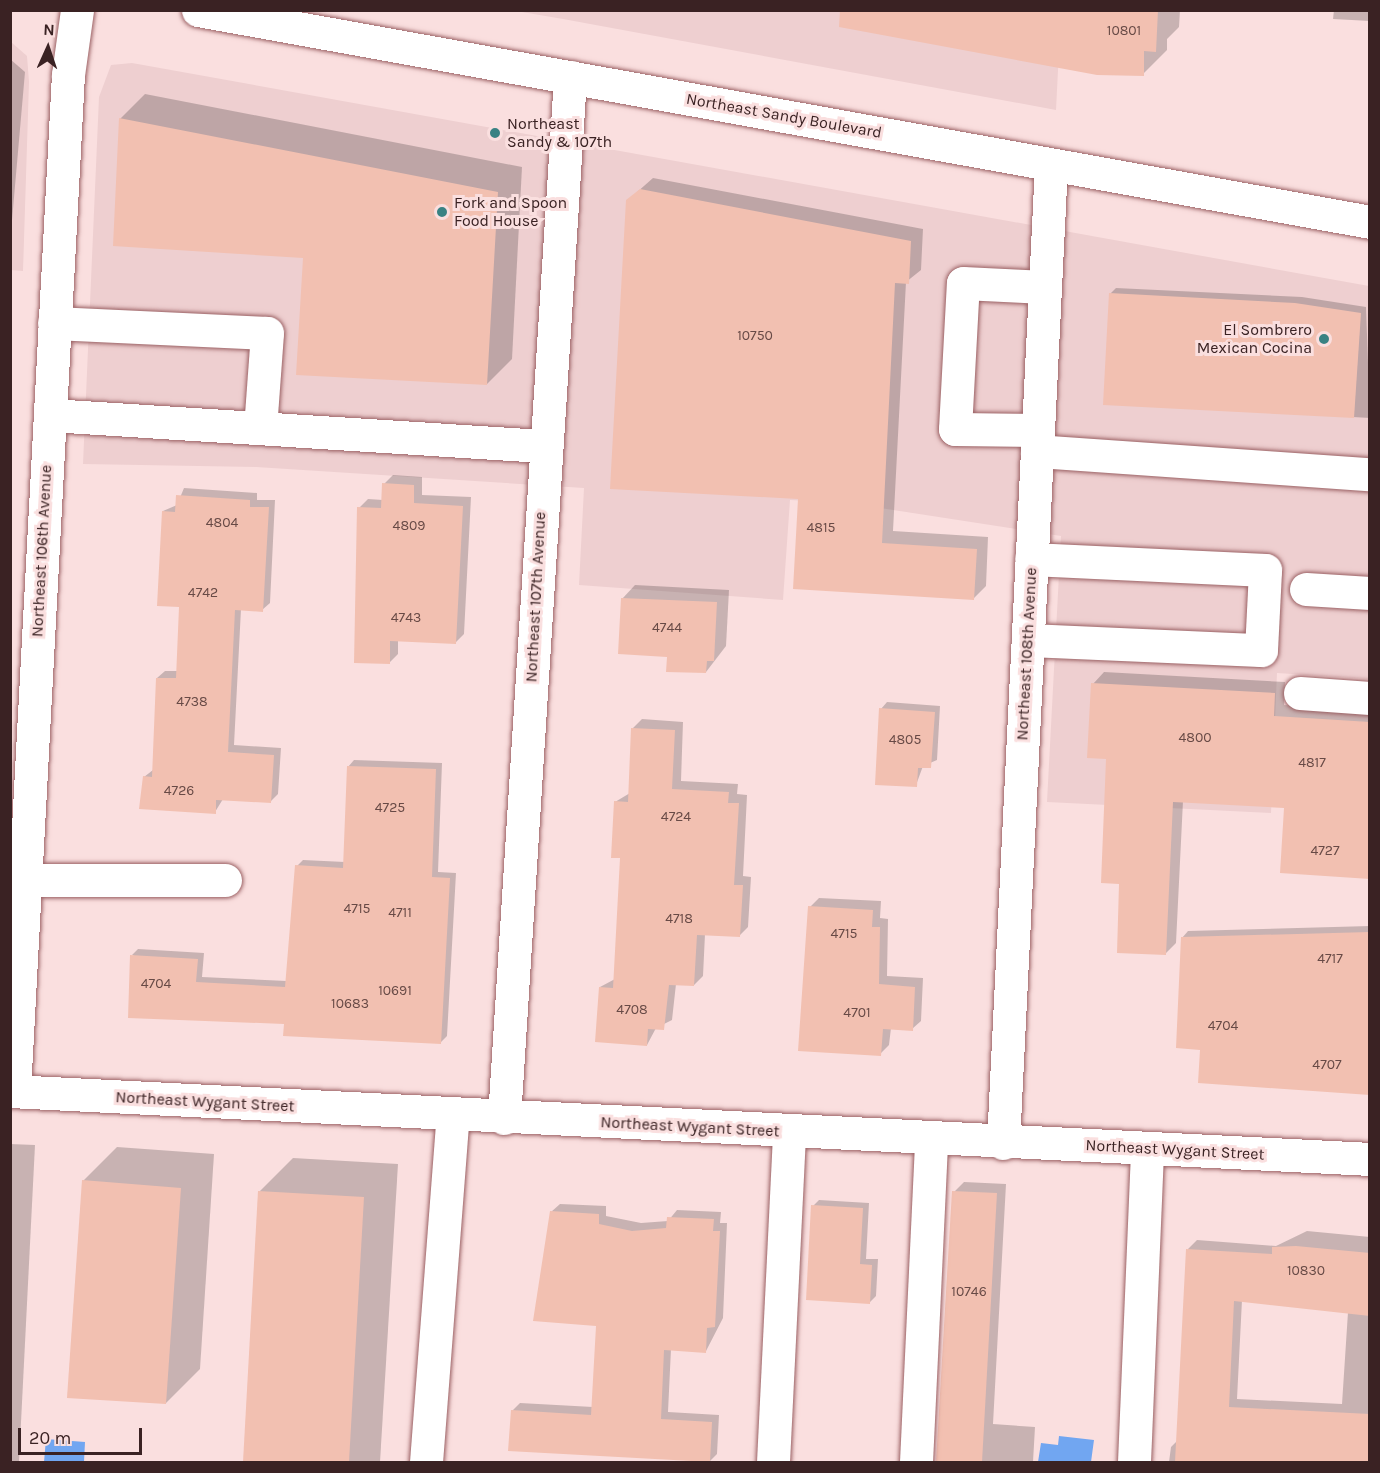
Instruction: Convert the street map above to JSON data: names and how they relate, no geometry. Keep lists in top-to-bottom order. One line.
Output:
{"streets":{"street":["Northeast Sandy Boulevard","Northeast 106th Avenue","Northeast 107th Avenue","Northeast 108th Avenue","Northeast Wygant Street"]},"crossings":[["Northeast Sandy Boulevard","Northeast 107th Avenue"],["Northeast Sandy Boulevard","Northeast 108th Avenue"],["Northeast 106th Avenue","Northeast Wygant Street"],["Northeast 107th Avenue","Northeast Wygant Street"],["Northeast 108th Avenue","Northeast Wygant Street"]],"places":["Northeast Sandy & 107th","Fork and Spoon Food House","El Sombrero Mexican Cocina"],"house_numbers":["10801","10750","4804","4809","4815","4742","4743","4744","4738","4800","4805","4817","4726","4725","4724","4727","4715","4711","4718","4715","4717","4704","10691","10683","4708","4701","4704","4707","10830","10746"],"scale_bar":"20 m","north":"top"}
